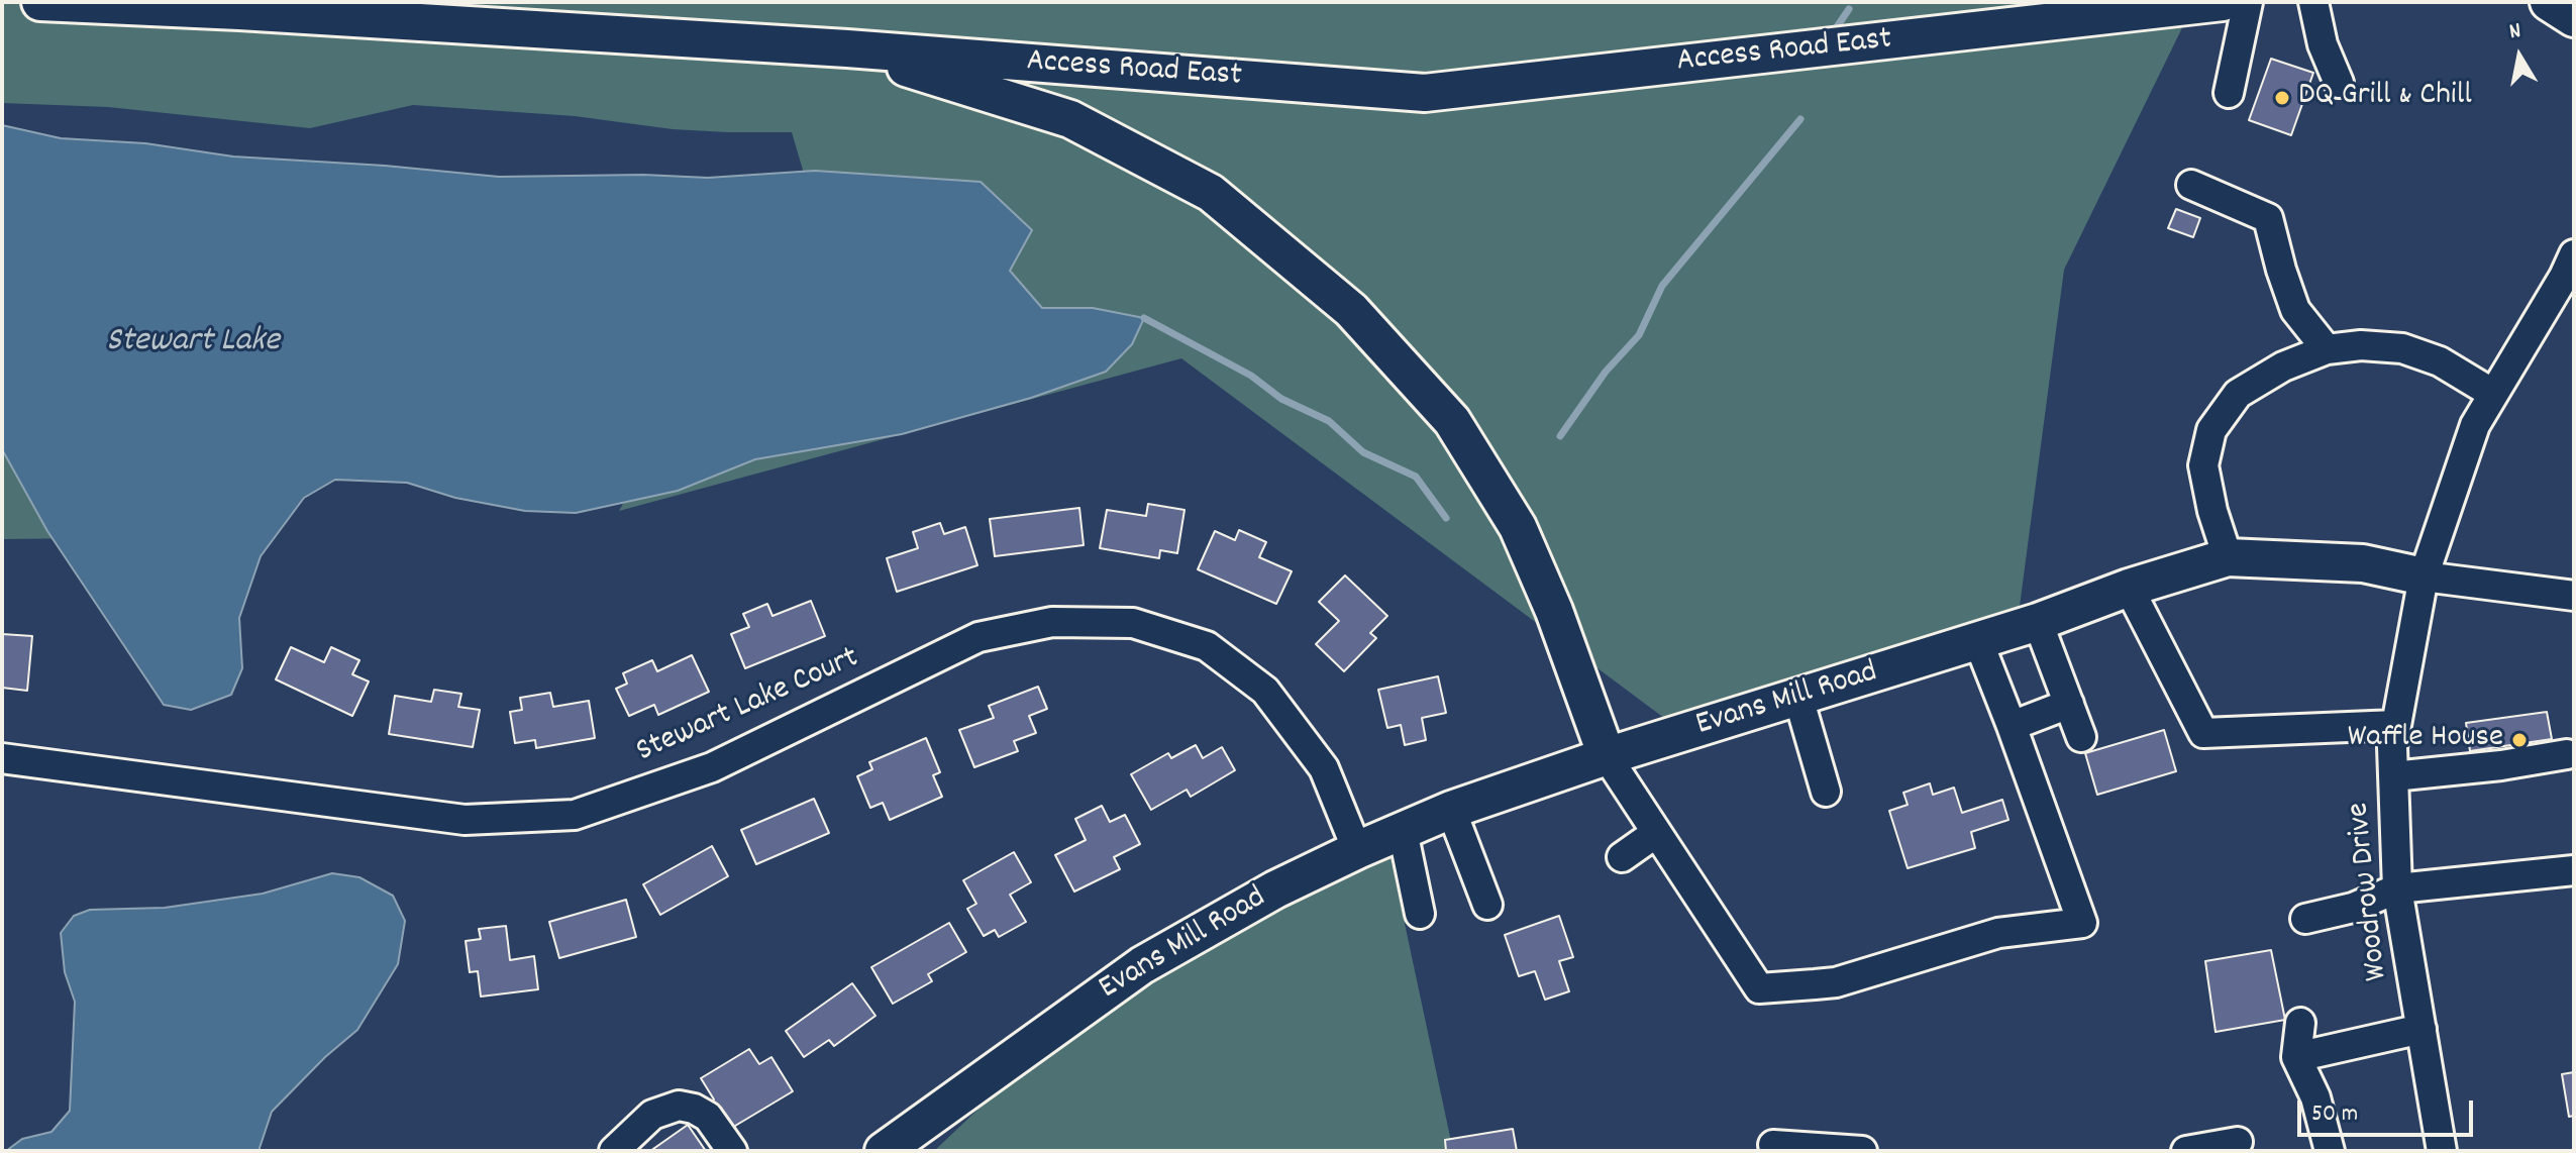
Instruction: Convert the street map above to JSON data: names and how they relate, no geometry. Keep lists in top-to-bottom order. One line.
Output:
{"streets":{"main road":["Access Road East","Evans Mill Road"],"street":["Stewart Lake Court","Woodrow Drive"]},"crossings":[["Evans Mill Road","Stewart Lake Court"],["Evans Mill Road","Woodrow Drive"]],"water":["Stewart Lake"],"places":["DQ Grill & Chill","Waffle House"],"scale_bar":"50 m","north":"top"}
